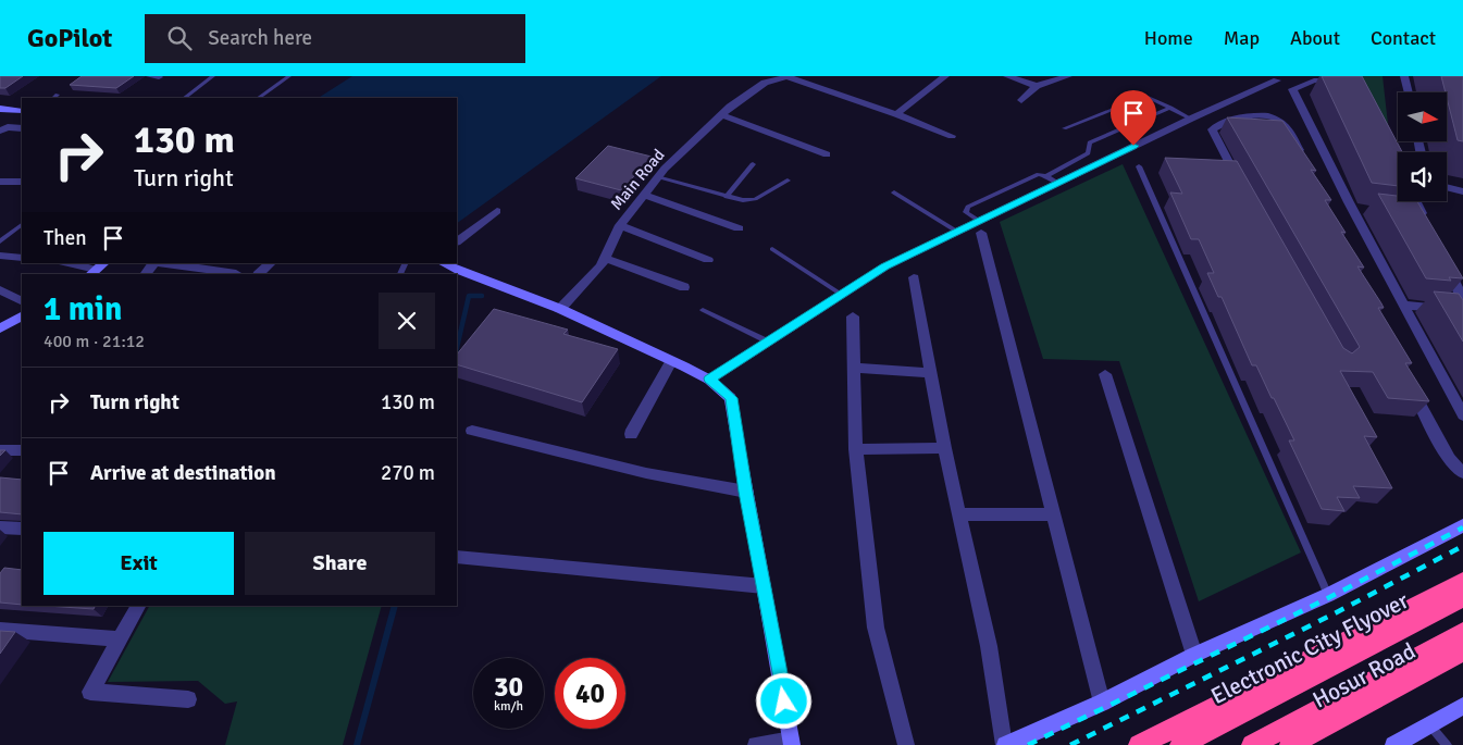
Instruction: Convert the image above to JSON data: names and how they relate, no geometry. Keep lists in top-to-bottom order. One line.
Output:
{"streets":{"highway":["Electronic City Flyover","Hosur Road"],"street":["Main Road"]},"north":"right","page":{"header":"GoPilot","search":"Search here","nav":["Home","Map","About","Contact"],"turn":["130 m","Turn right"],"then":"Then","heading":["1 min","400 m · 21:12"],"list":[{"name":"Turn right","value":"130 m"},{"name":"Arrive at destination","value":"270 m"}],"buttons":["Exit","Share"],"speed":"30 km/h","limit":"40"}}
